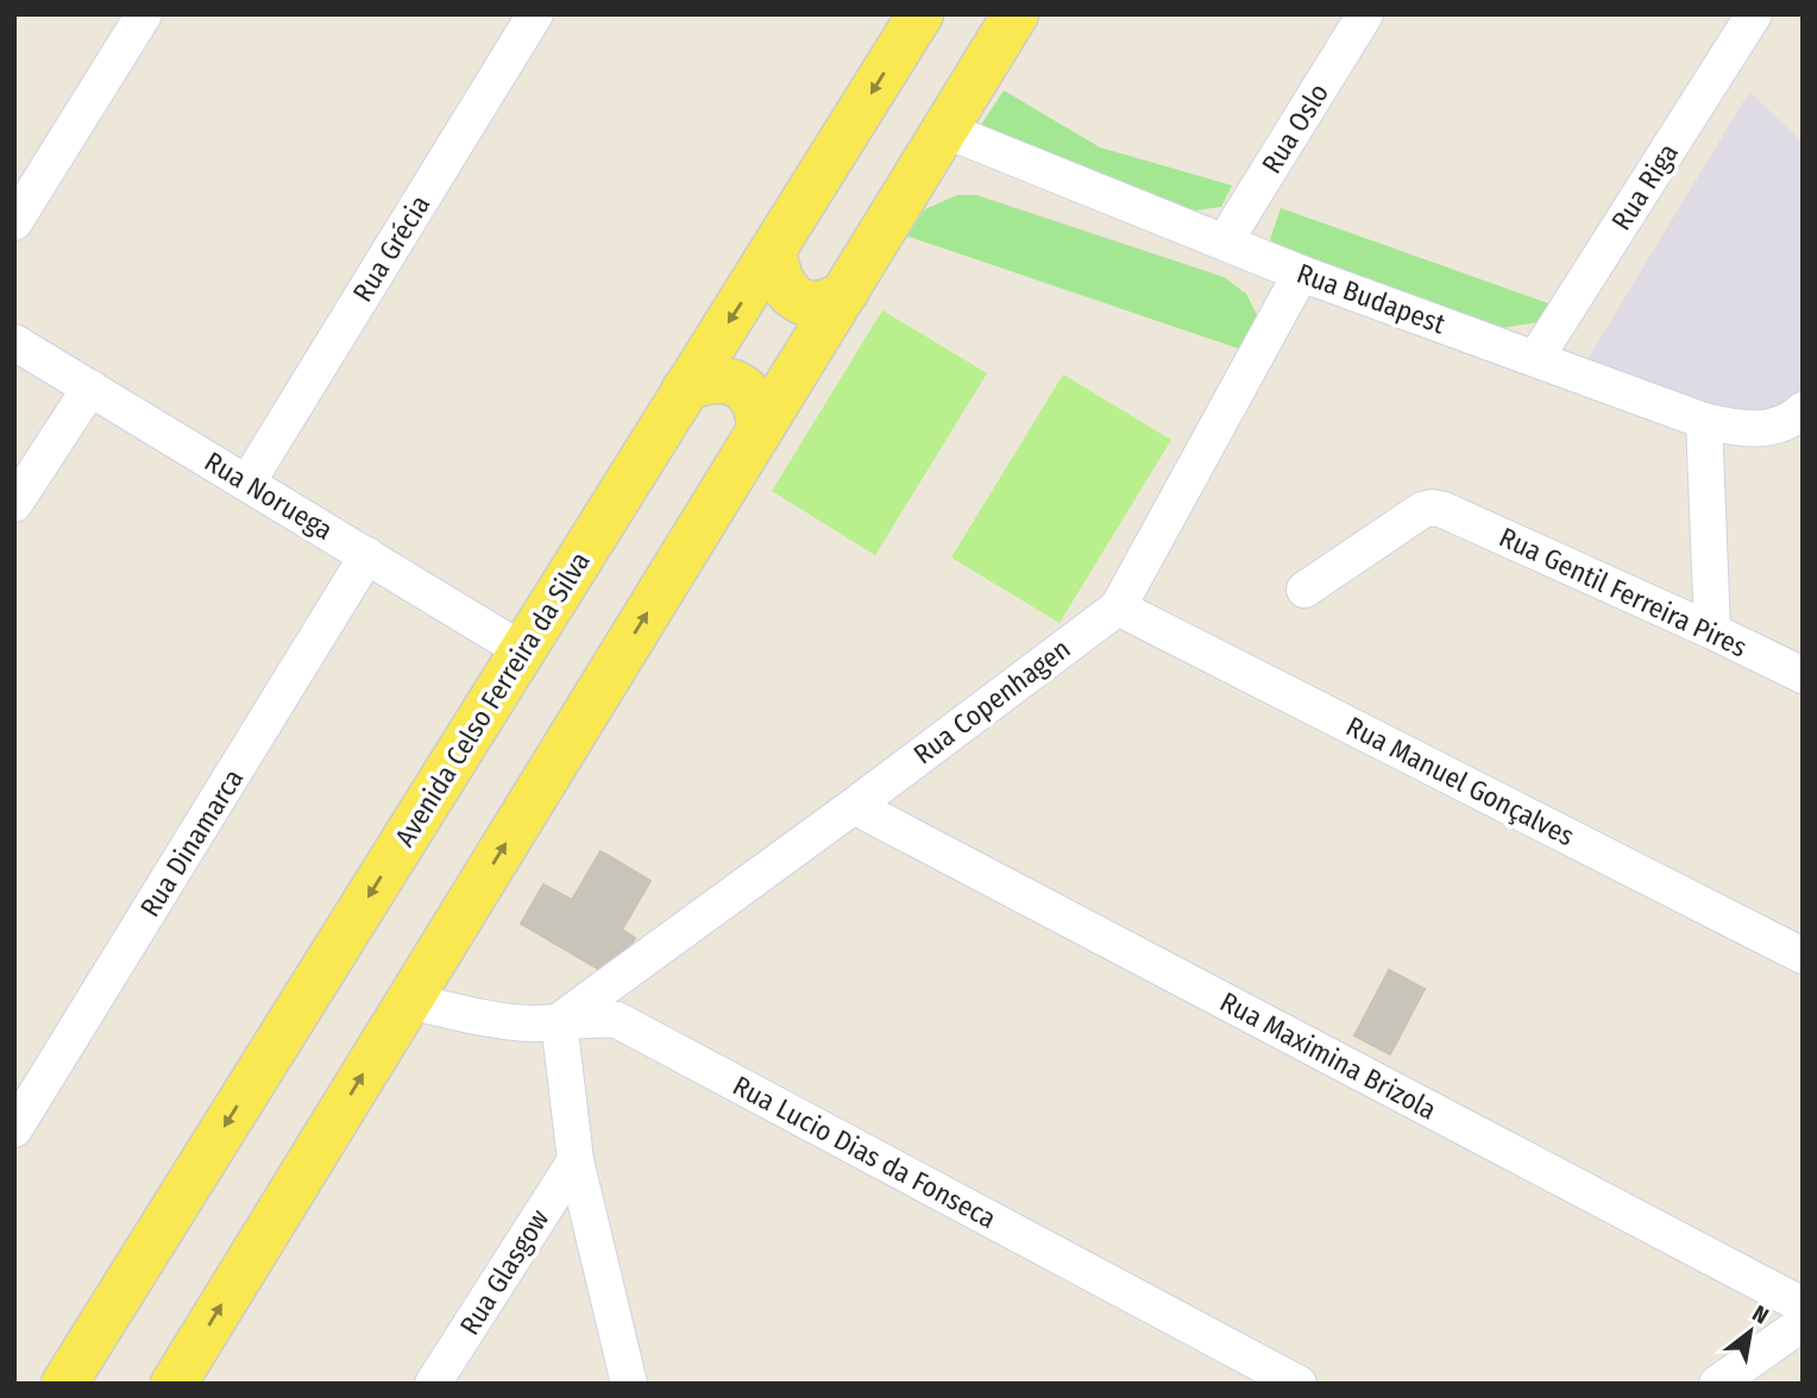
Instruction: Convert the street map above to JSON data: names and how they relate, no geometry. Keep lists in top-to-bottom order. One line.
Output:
{"streets":{"main road":["Avenida Celso Ferreira da Silva"],"street":["Rua Oslo","Rua Riga","Rua Grécia","Rua Budapest","Rua Noruega","Rua Gentil Ferreira Pires","Rua Copenhagen","Rua Manuel Gonçalves","Rua Dinamarca","Rua Maximina Brizola","Rua Lucio Dias da Fonseca","Rua Glasgow"]},"crossings":[["Rua Oslo","Rua Budapest"],["Rua Riga","Rua Budapest"],["Rua Grécia","Rua Noruega"],["Rua Budapest","Rua Copenhagen"],["Rua Noruega","Avenida Celso Ferreira da Silva"],["Rua Noruega","Rua Dinamarca"],["Rua Copenhagen","Rua Manuel Gonçalves"],["Rua Copenhagen","Rua Maximina Brizola"],["Rua Copenhagen","Rua Lucio Dias da Fonseca"]],"north":"top right"}
